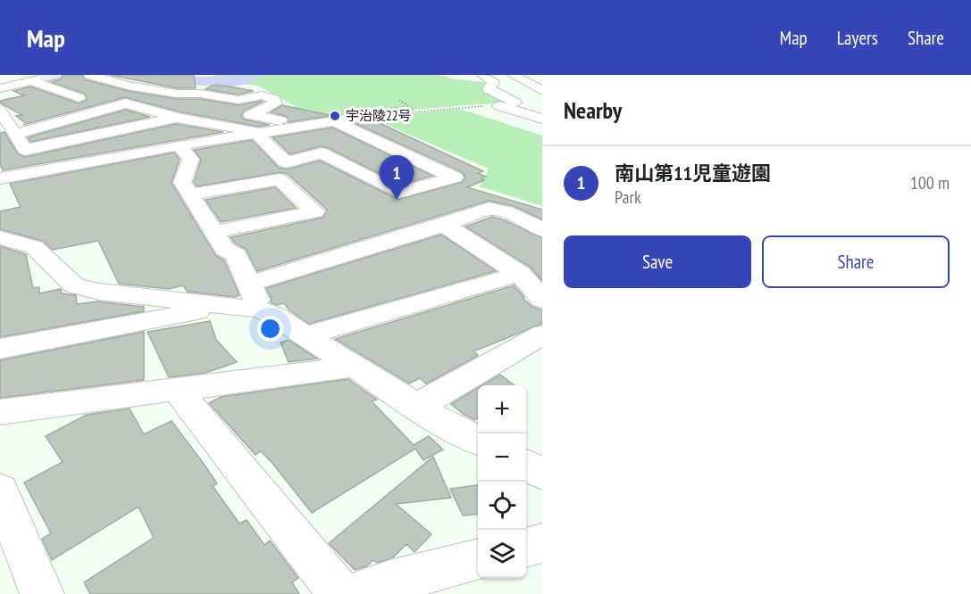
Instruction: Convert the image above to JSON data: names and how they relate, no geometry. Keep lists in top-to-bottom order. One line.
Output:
{"places":["宇治陵22号"],"page":{"header":"Map","nav":["Map","Layers","Share"],"heading":"Nearby","list":[{"mark":"1","name":"南山第11児童遊園","note":"Park","value":"100 m"}],"pins":"1","buttons":["Save","Share"],"map_buttons":["+","−"]}}
